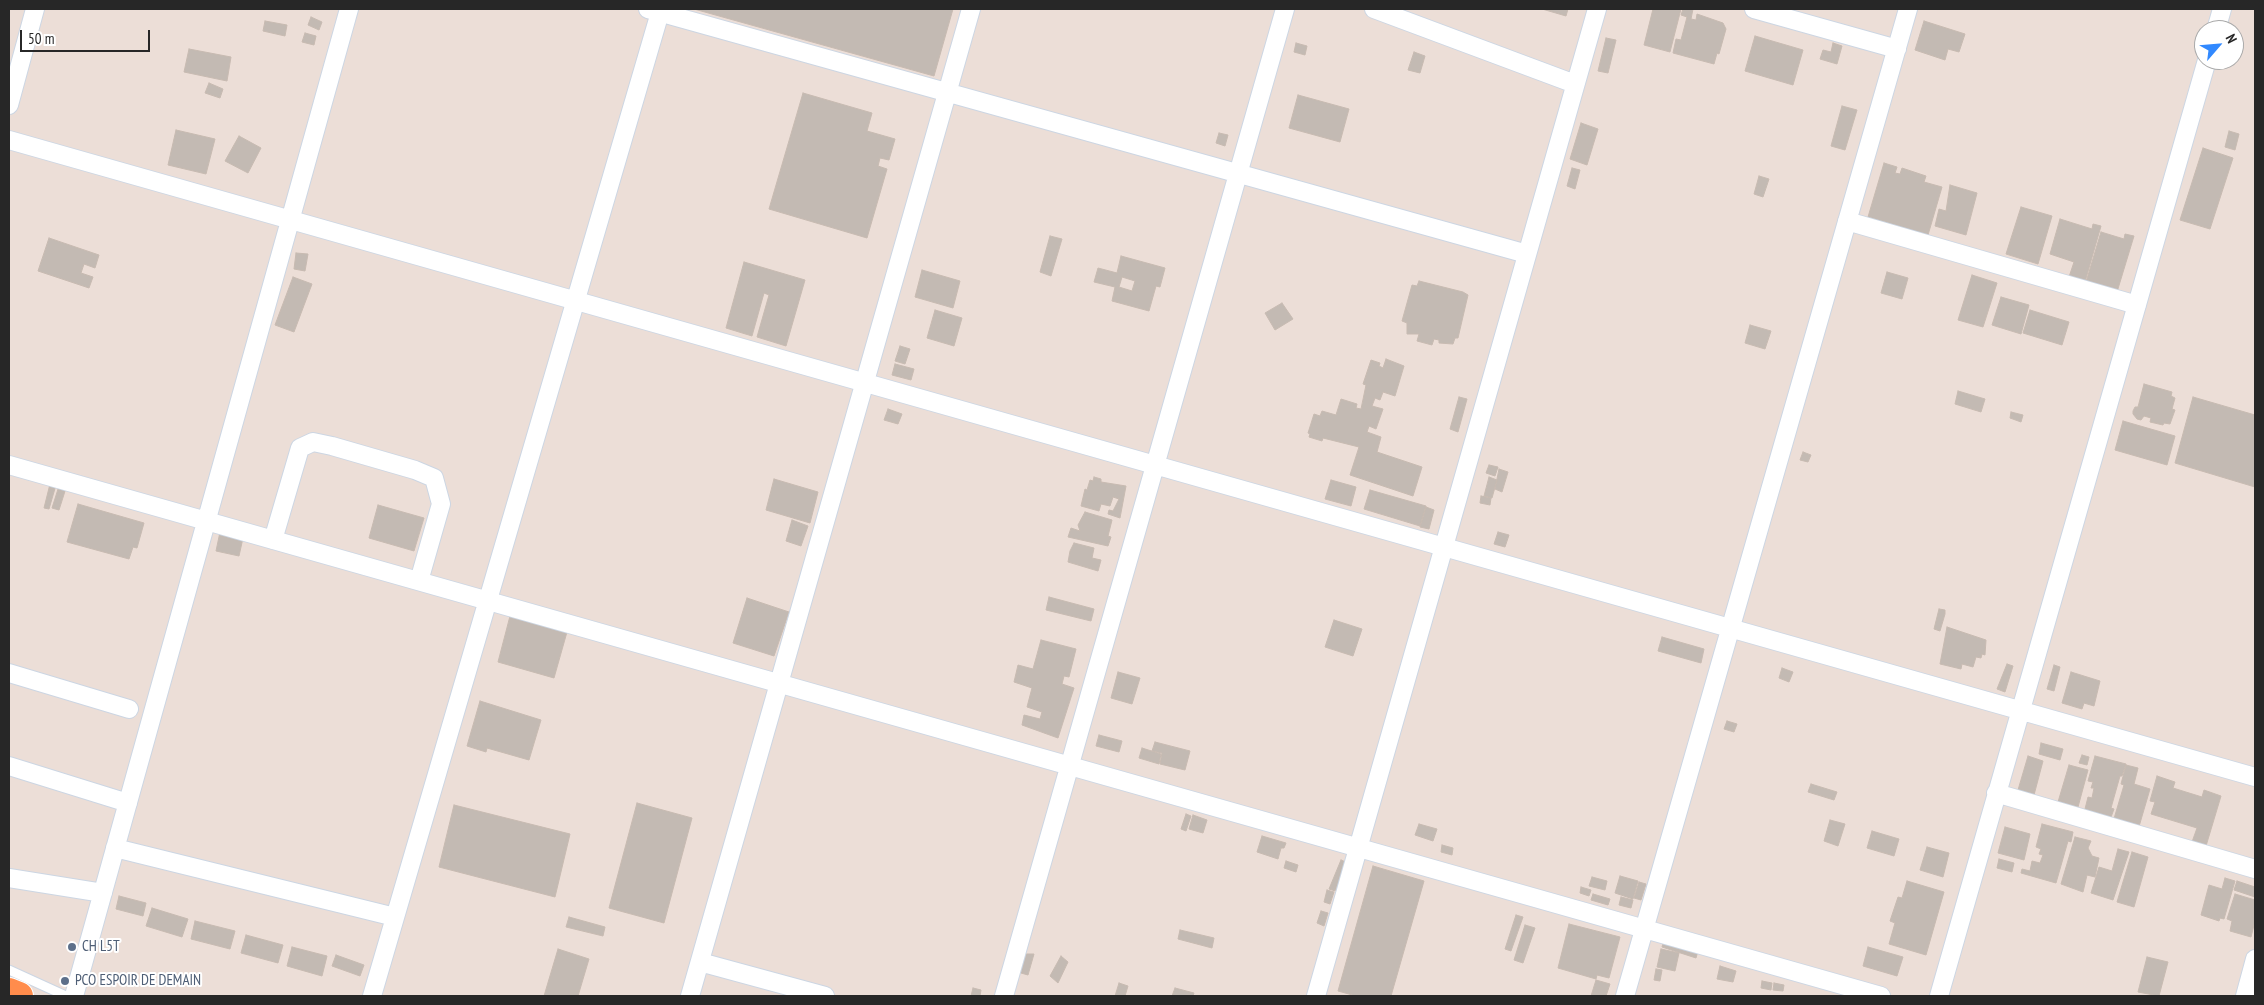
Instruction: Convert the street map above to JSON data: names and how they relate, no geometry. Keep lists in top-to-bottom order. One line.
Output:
{"places":["CH L5T","PCO ESPOIR DE DEMAIN"],"scale_bar":"50 m","north":"top right"}
